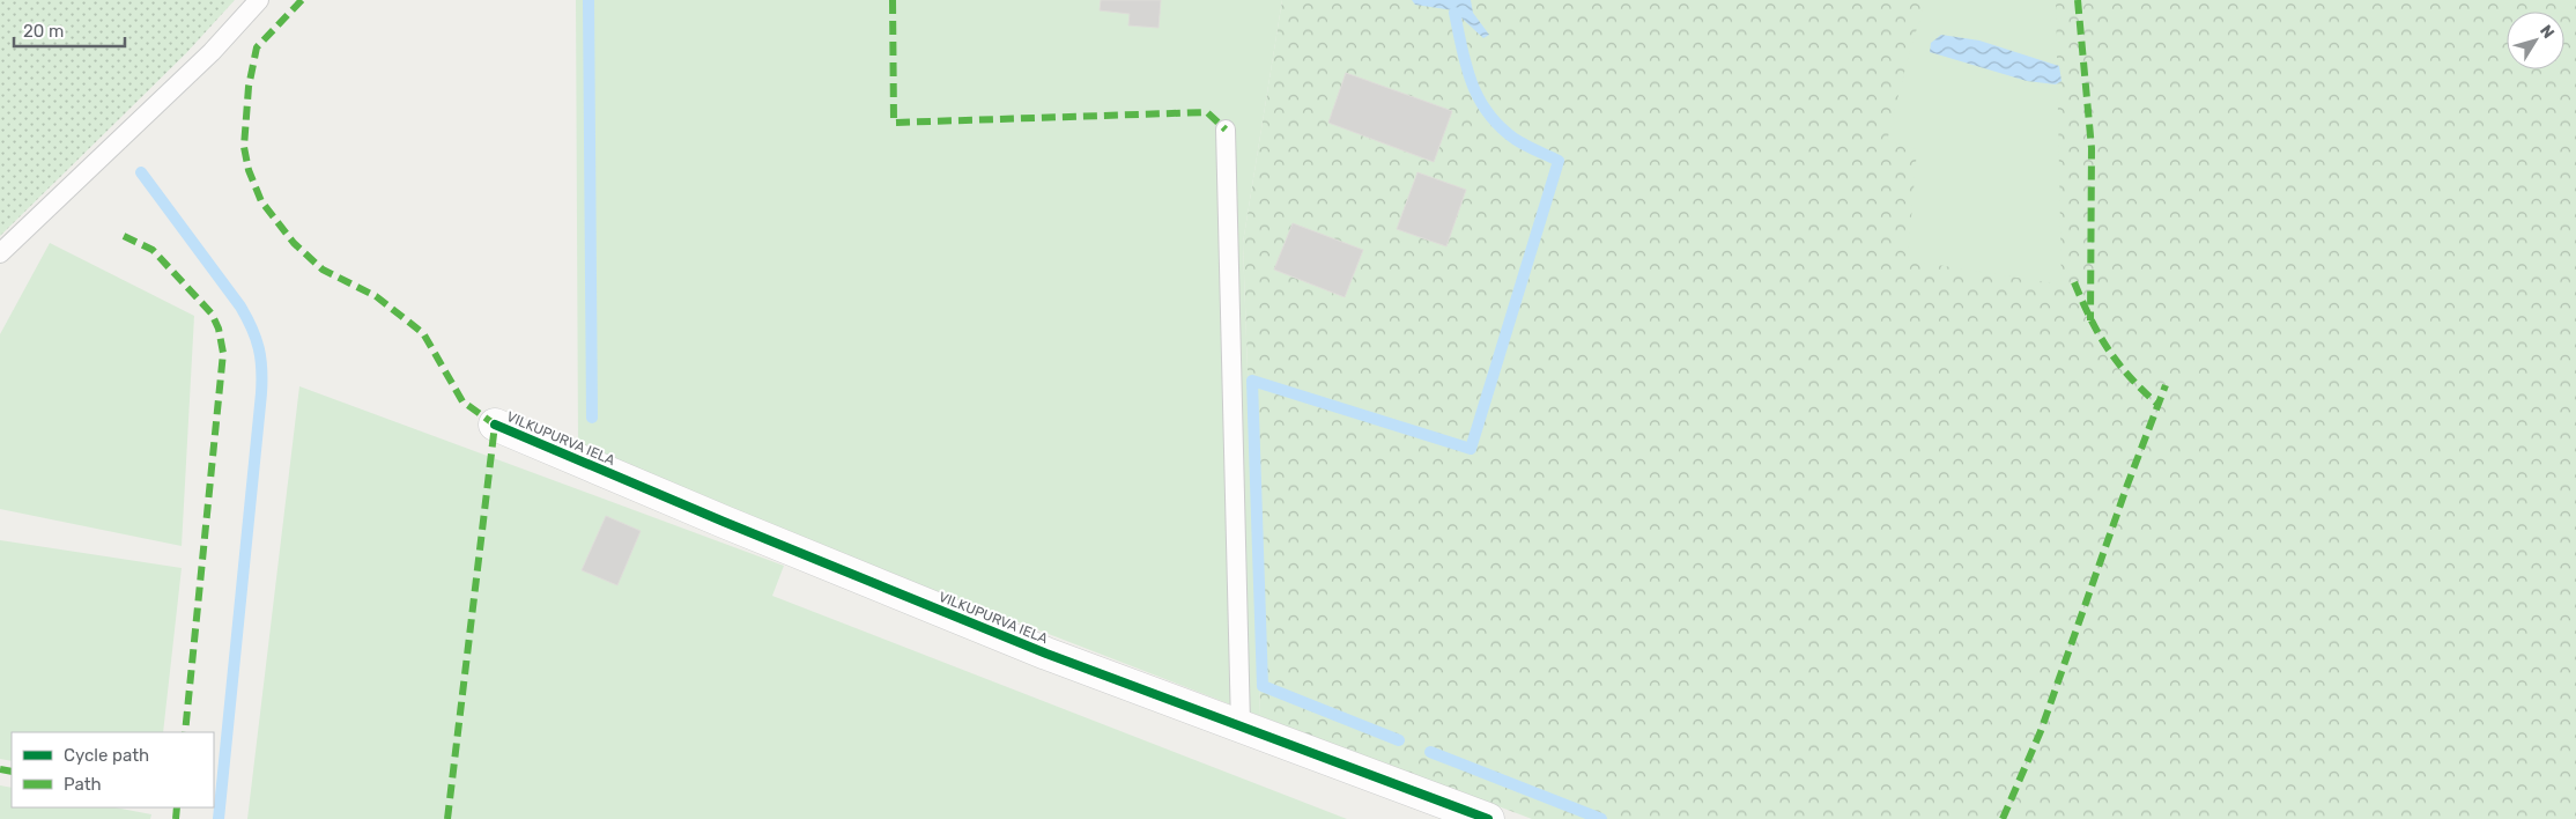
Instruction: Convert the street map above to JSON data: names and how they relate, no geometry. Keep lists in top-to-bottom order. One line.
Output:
{"streets":{"street":["VILKUPURVA IELA"]},"legend":["Cycle path","Path"],"scale_bar":"20 m","north":"top right"}
